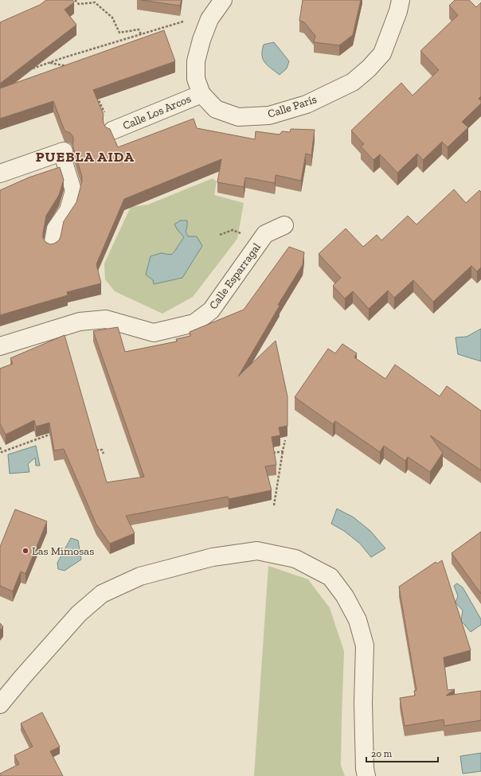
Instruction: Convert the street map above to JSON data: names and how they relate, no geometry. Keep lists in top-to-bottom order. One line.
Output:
{"streets":{"street":["Calle París","Calle Los Arcos","Calle Esparragal"]},"crossings":[["Calle París","Calle Los Arcos"]],"districts":["PUEBLA AIDA"],"places":["Las Mimosas"],"scale_bar":"20 m"}
